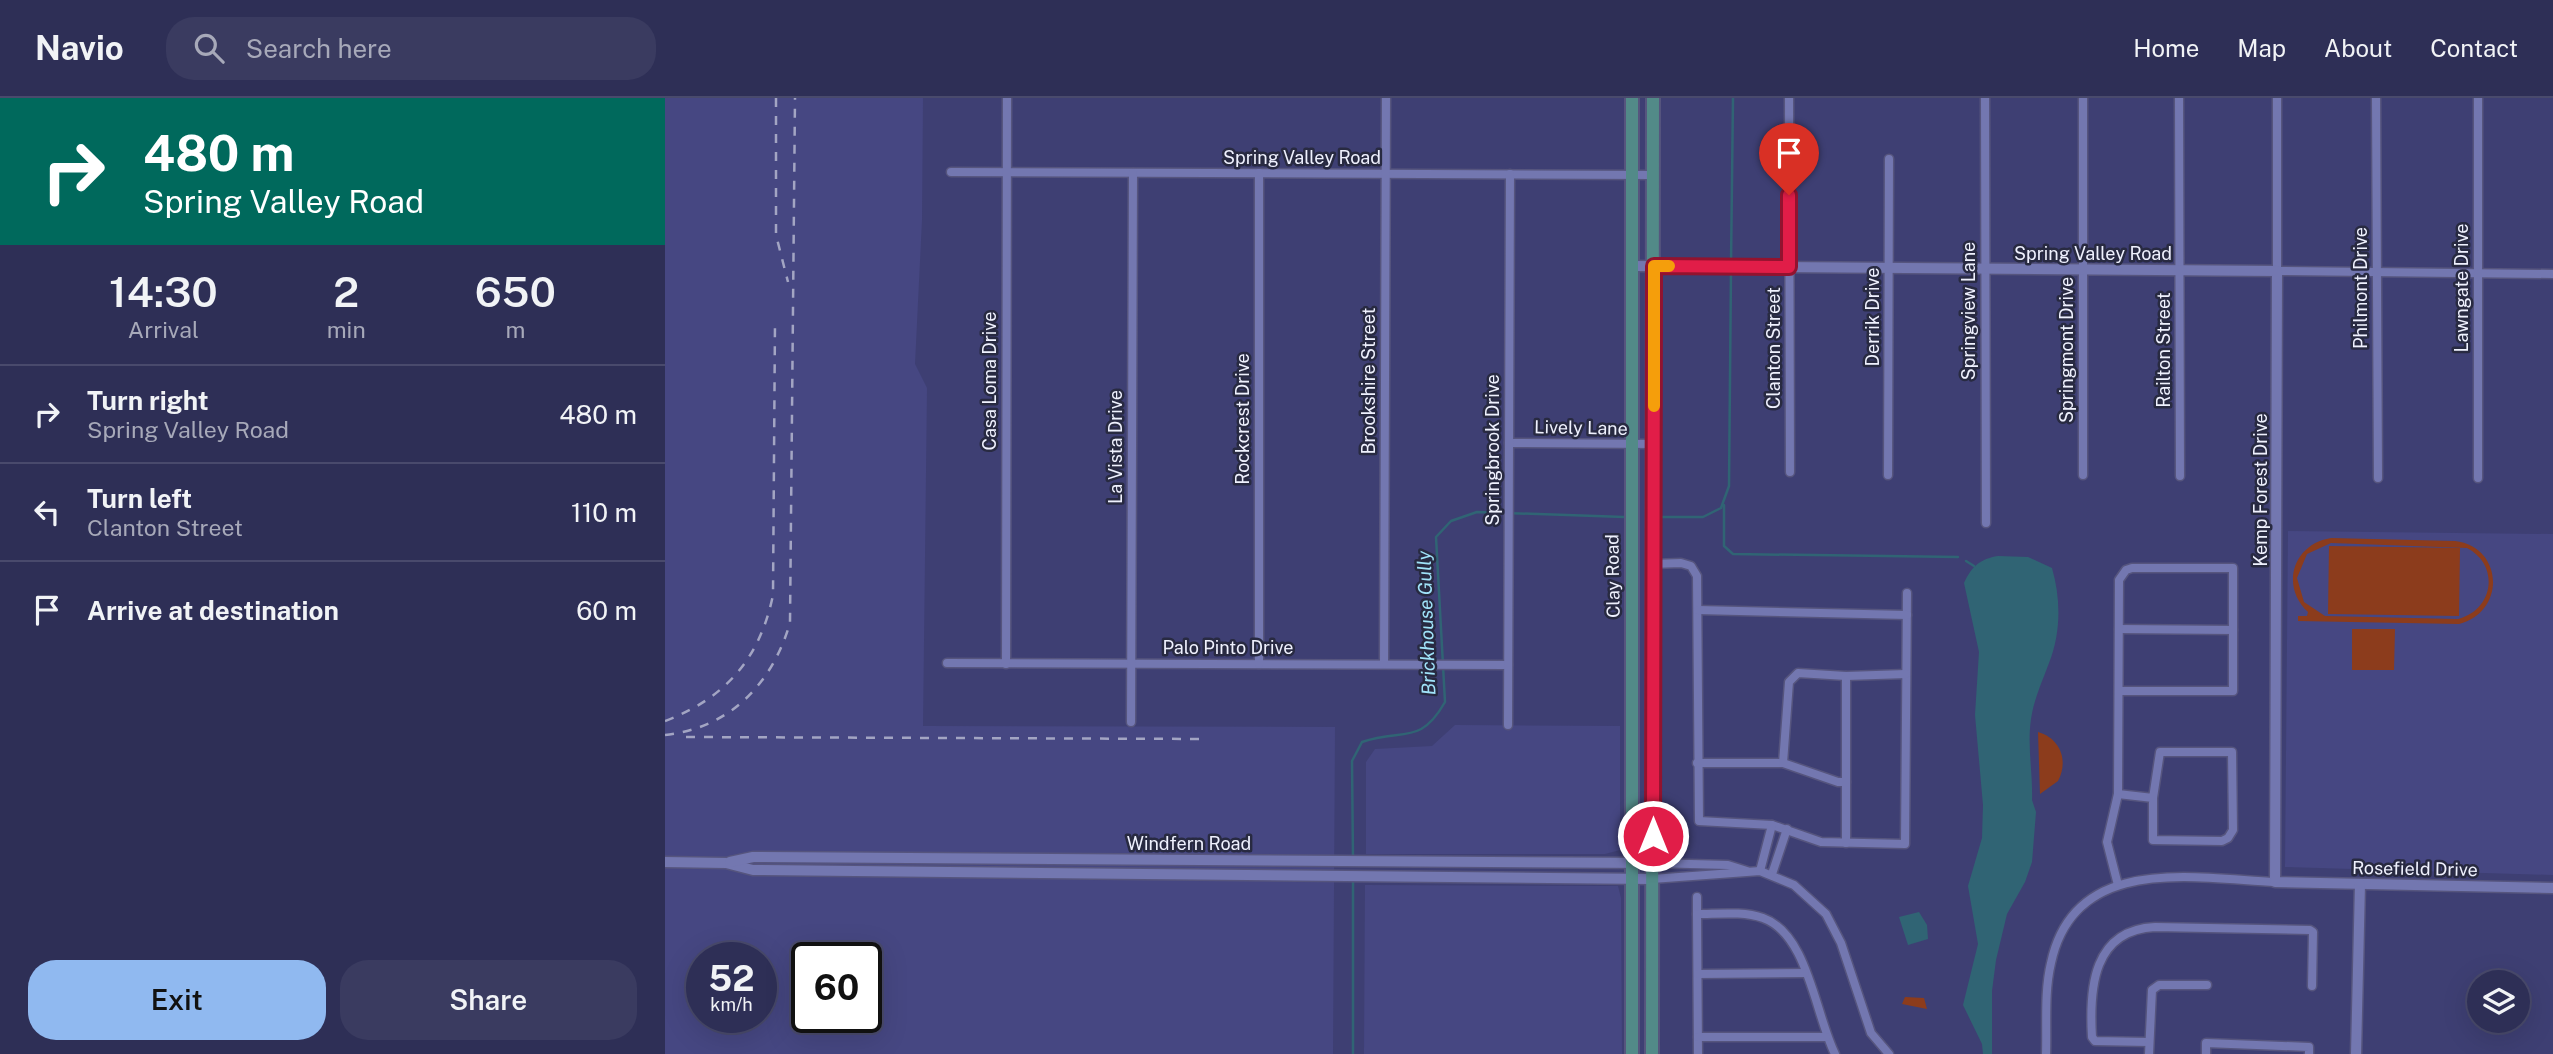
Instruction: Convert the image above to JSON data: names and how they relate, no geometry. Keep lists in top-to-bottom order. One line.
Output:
{"streets":{"main road":["Clay Road"],"street":["Spring Valley Road","Philmont Drive","Lawngate Drive","Springview Lane","Derrik Drive","Clanton Street","Springmont Drive","Railton Street","Casa Loma Drive","Brookshire Street","Rockcrest Drive","Lively Lane","La Vista Drive","Springbrook Drive","Kemp Forest Drive","Palo Pinto Drive","Windfern Road","Rosefield Drive"]},"crossings":[["Spring Valley Road","Philmont Drive"],["Spring Valley Road","Lawngate Drive"],["Spring Valley Road","Springview Lane"],["Spring Valley Road","Derrik Drive"],["Spring Valley Road","Clanton Street"],["Spring Valley Road","Springmont Drive"],["Spring Valley Road","Railton Street"],["Spring Valley Road","Casa Loma Drive"],["Spring Valley Road","Brookshire Street"],["Spring Valley Road","Rockcrest Drive"],["Spring Valley Road","La Vista Drive"],["Spring Valley Road","Springbrook Drive"],["Spring Valley Road","Kemp Forest Drive"],["Spring Valley Road","Clay Road"],["Casa Loma Drive","Palo Pinto Drive"],["Brookshire Street","Palo Pinto Drive"],["Rockcrest Drive","Palo Pinto Drive"],["Lively Lane","Springbrook Drive"],["Lively Lane","Clay Road"],["La Vista Drive","Palo Pinto Drive"],["Springbrook Drive","Palo Pinto Drive"],["Kemp Forest Drive","Rosefield Drive"],["Clay Road","Windfern Road"]],"water":["Brickhouse Gully"],"page":{"header":"Navio","search":"Search here","nav":["Home","Map","About","Contact"],"turn":["480 m","Spring Valley Road"],"eta":["14:30","Arrival","2","min","650","m"],"list":[{"name":"Turn right","note":"Spring Valley Road","value":"480 m"},{"name":"Turn left","note":"Clanton Street","value":"110 m"},{"name":"Arrive at destination","value":"60 m"}],"speed":"52 km/h","limit":"60","buttons":["Exit","Share"]}}
